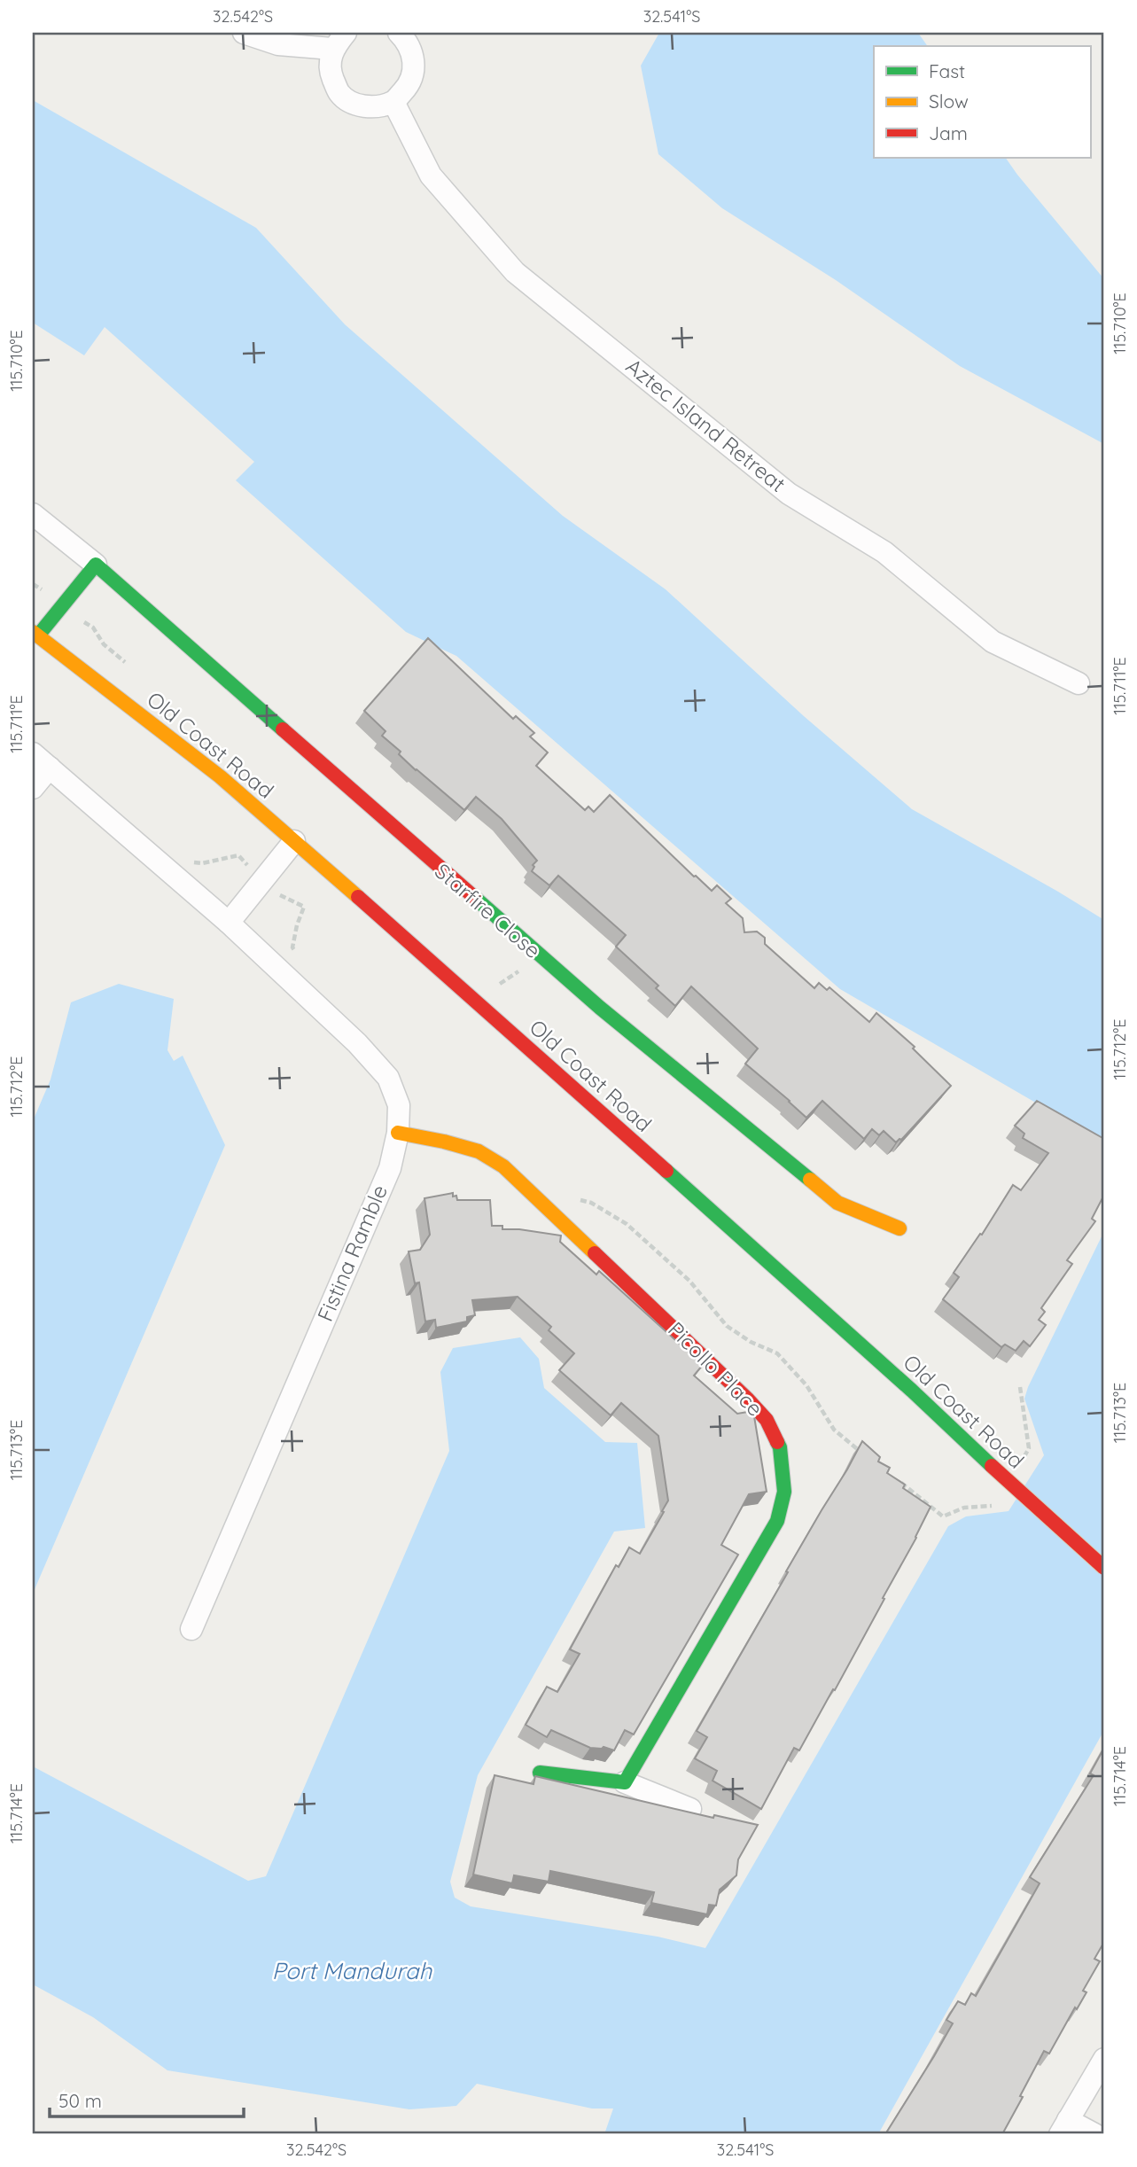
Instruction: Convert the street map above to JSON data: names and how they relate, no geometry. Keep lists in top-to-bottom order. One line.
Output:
{"streets":{"street":["Aztec Island Retreat","Old Coast Road","Starfire Close","Fistina Ramble","Picollo Place"]},"crossings":[["Fistina Ramble","Picollo Place"]],"water":["Port Mandurah"],"legend":["Fast","Slow","Jam"],"scale_bar":"50 m","coordinates":["32.542°S","32.541°S","115.710°E","115.711°E","115.712°E","115.713°E","115.714°E"]}
